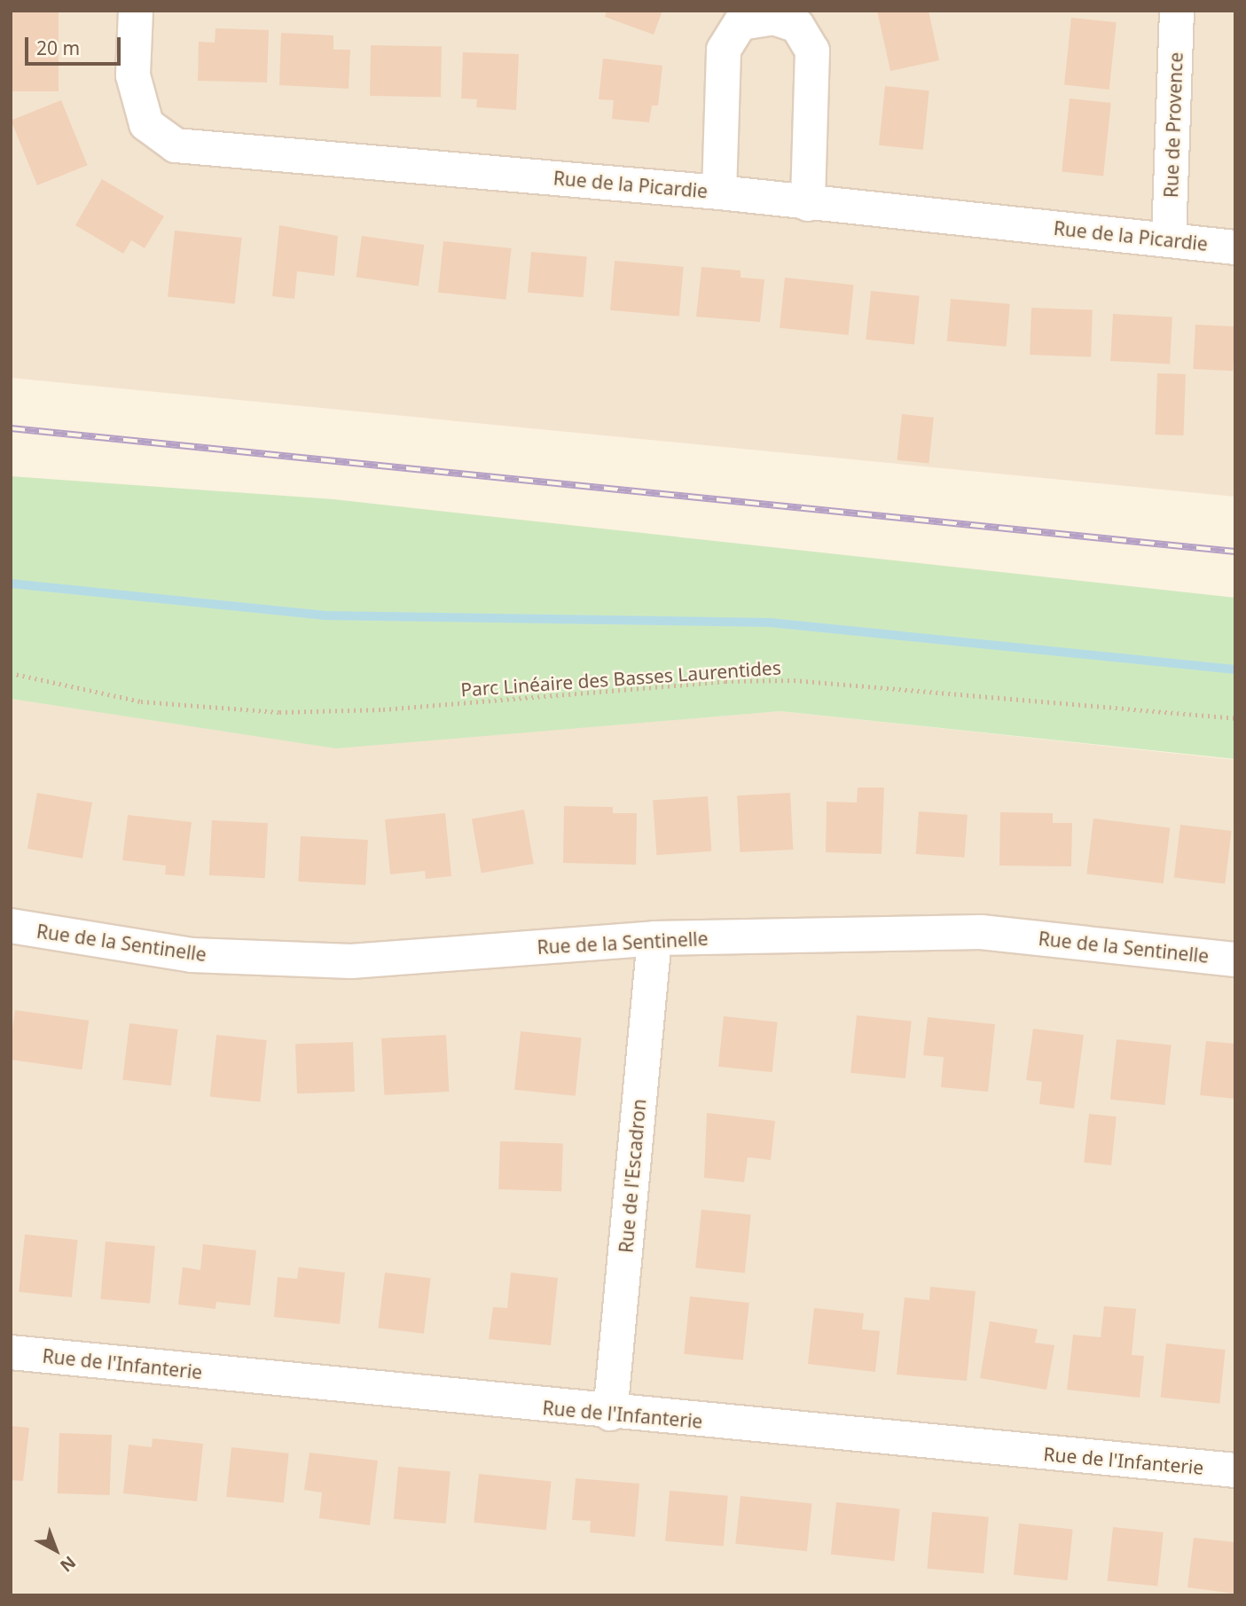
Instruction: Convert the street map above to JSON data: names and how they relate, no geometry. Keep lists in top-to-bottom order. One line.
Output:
{"streets":{"street":["Rue de Provence","Rue de la Picardie","Rue de la Sentinelle","Rue de l'Escadron","Rue de l'Infanterie"],"path":["Parc Linéaire des Basses Laurentides"]},"crossings":[["Rue de Provence","Rue de la Picardie"],["Rue de la Sentinelle","Rue de l'Escadron"],["Rue de l'Escadron","Rue de l'Infanterie"]],"scale_bar":"20 m","north":"bottom right"}
